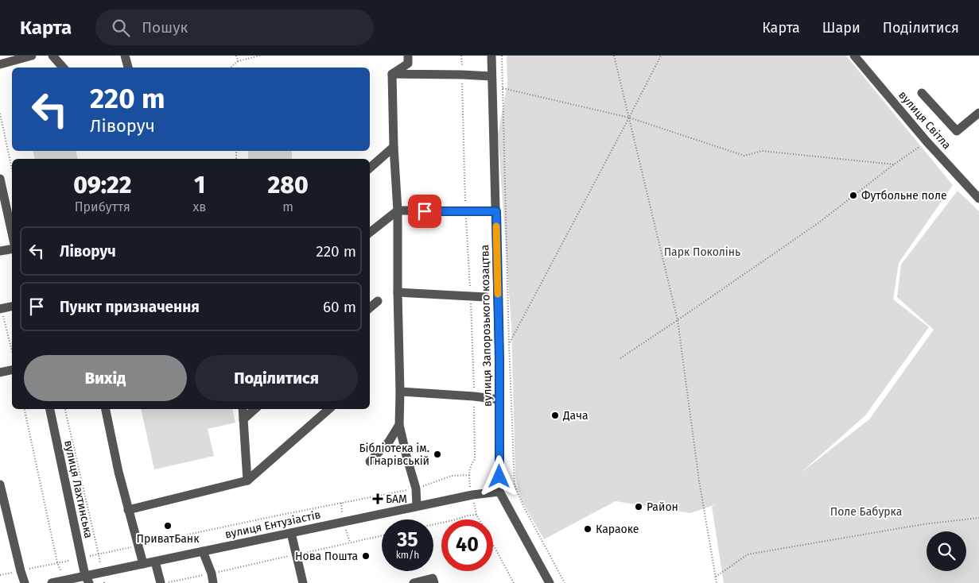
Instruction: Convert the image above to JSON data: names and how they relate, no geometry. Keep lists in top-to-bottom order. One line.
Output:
{"streets":{"street":["вулиця Світла","вулиця Запорозького козацтва","вулиця Лахтинська","вулиця Ентузіастів"]},"crossings":[["вулиця Запорозького козацтва","вулиця Ентузіастів"],["вулиця Лахтинська","вулиця Ентузіастів"]],"parks":["Парк Поколінь","Поле Бабурка"],"places":{"other":["Футбольне поле","Дача","Бібліотека ім. Гнарівській","Район","ПриватБанк","Караоке","Нова Пошта"],"health":["БАМ"]},"page":{"header":"Карта","search":"Пошук","nav":["Карта","Шари","Поділитися"],"turn":["220 m","Ліворуч"],"eta":["09:22","Прибуття","1","хв","280","m"],"list":[{"name":"Ліворуч","value":"220 m"},{"name":"Пункт призначення","value":"60 m"}],"buttons":["Вихід","Поділитися"],"speed":"35 km/h","limit":"40"}}
